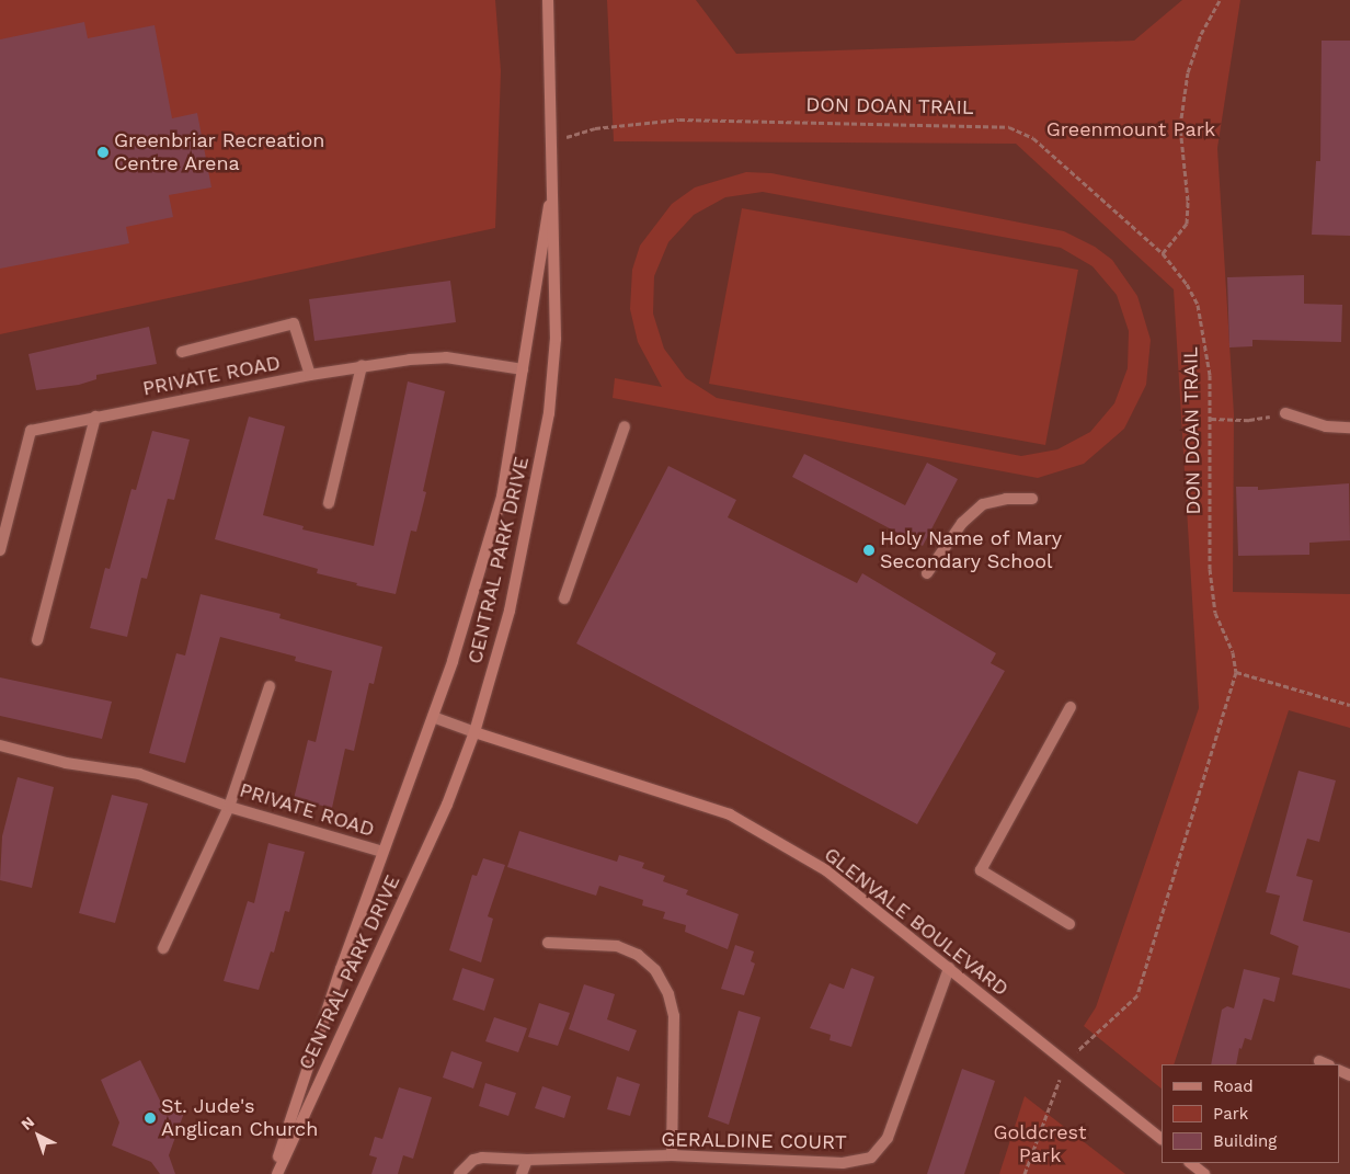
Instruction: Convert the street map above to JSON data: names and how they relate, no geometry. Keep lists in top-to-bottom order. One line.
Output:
{"streets":{"street":["PRIVATE ROAD","CENTRAL PARK DRIVE","GLENVALE BOULEVARD","GERALDINE COURT"],"path":["DON DOAN TRAIL"]},"crossings":[["PRIVATE ROAD","CENTRAL PARK DRIVE"],["CENTRAL PARK DRIVE","GLENVALE BOULEVARD"],["GLENVALE BOULEVARD","GERALDINE COURT"]],"parks":["Greenmount Park","Goldcrest Park"],"places":["Greenbriar Recreation Centre Arena","Holy Name of Mary Secondary School","St. Jude's Anglican Church"],"legend":["Road","Park","Building"],"north":"top left"}
